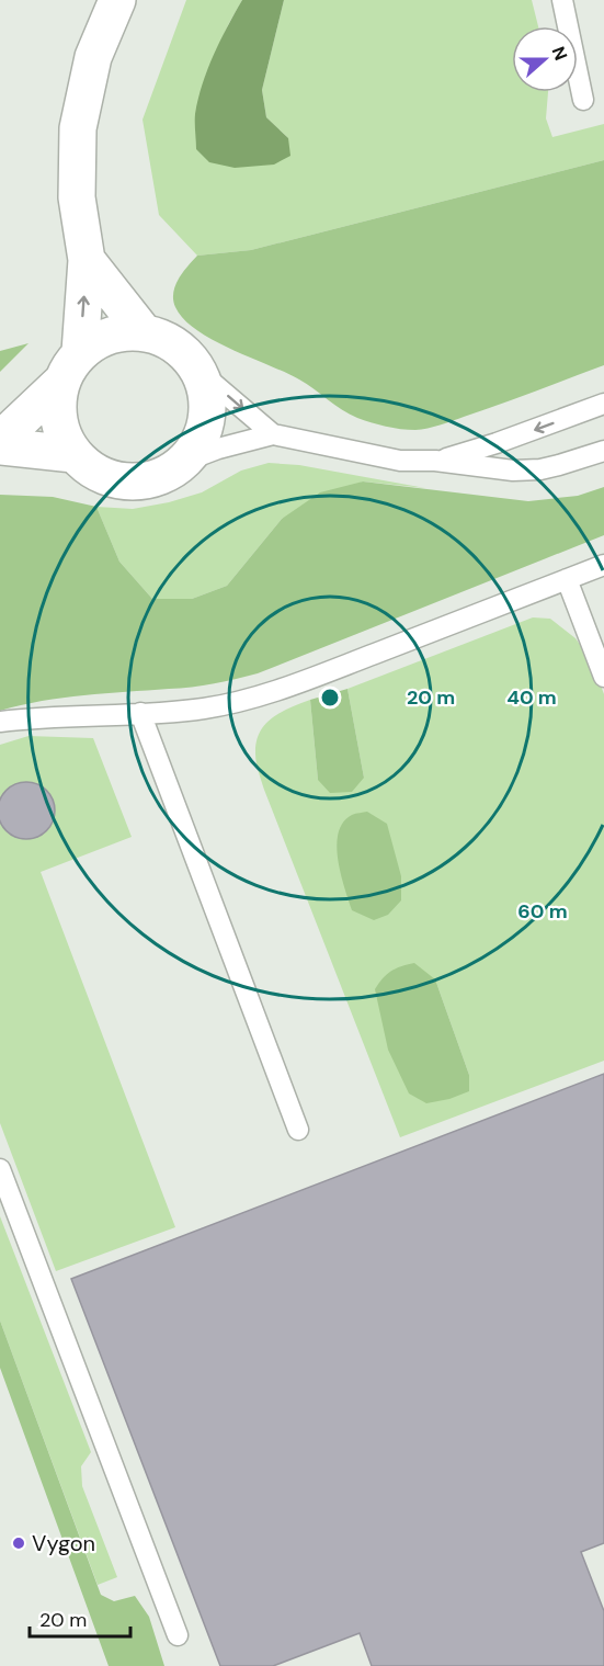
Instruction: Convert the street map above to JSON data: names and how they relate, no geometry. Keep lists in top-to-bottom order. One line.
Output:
{"places":["Vygon"],"scale_bar":"20 m","north":"right","rings":["20 m","40 m","60 m"]}
